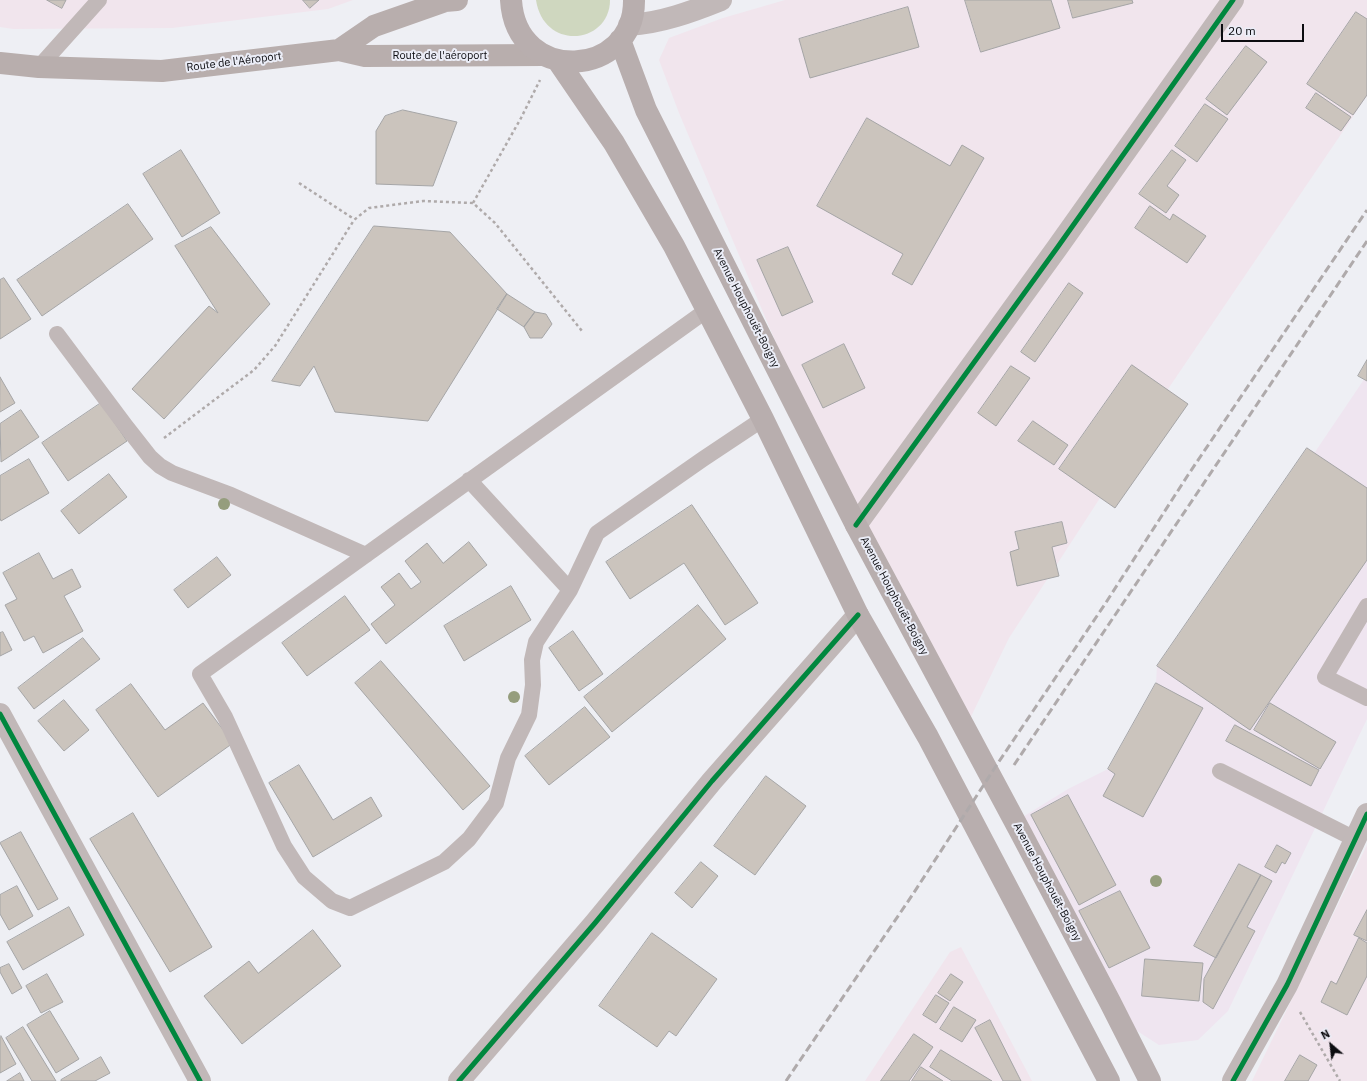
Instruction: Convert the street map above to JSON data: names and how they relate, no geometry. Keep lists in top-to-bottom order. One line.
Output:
{"streets":{"highway":["Avenue Houphouët-Boigny"],"main road":["Route de l'aéroport","Route de l'Aéroport"]},"crossings":[["Route de l'aéroport","Route de l'Aéroport"]],"scale_bar":"20 m","north":"top left"}
